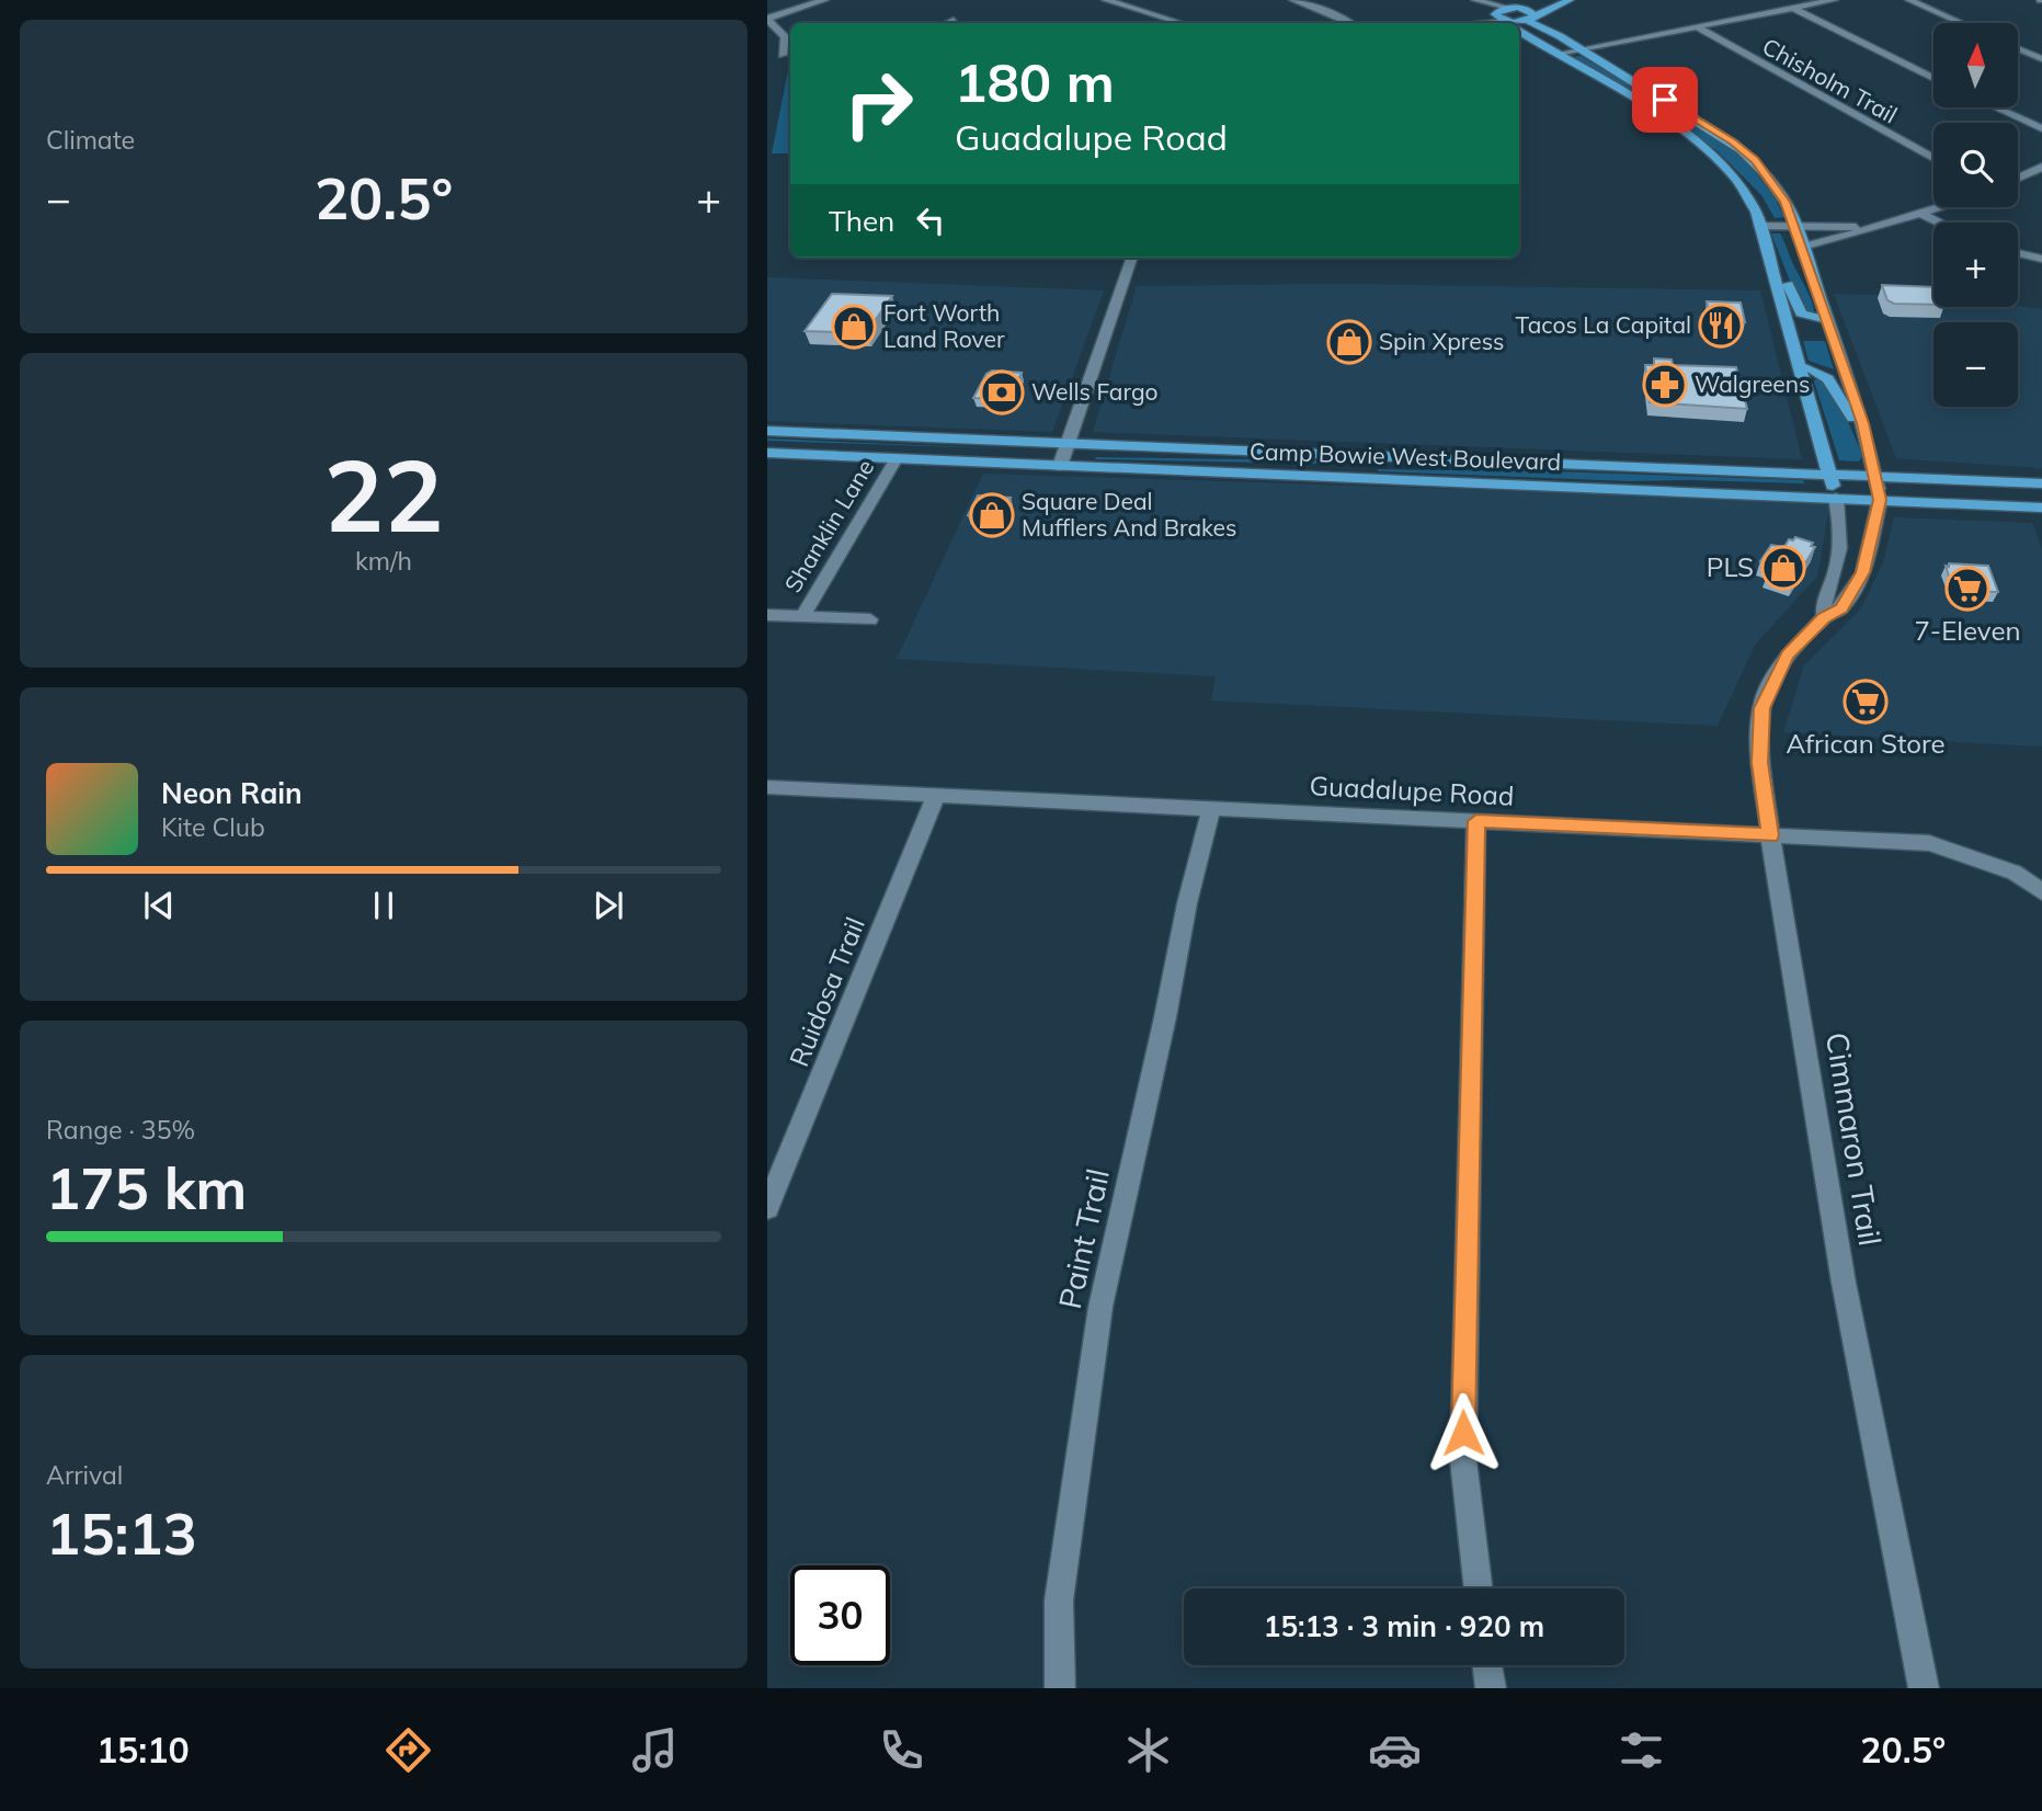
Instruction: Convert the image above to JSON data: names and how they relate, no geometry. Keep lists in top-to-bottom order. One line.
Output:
{"streets":{"main road":["Camp Bowie West Boulevard"],"street":["Chisholm Trail","Shanklin Lane","Guadalupe Road","Ruidosa Trail","Cimmaron Trail","Paint Trail"]},"crossings":[["Camp Bowie West Boulevard","Shanklin Lane"],["Camp Bowie West Boulevard","Cimmaron Trail"],["Guadalupe Road","Ruidosa Trail"],["Guadalupe Road","Cimmaron Trail"],["Guadalupe Road","Paint Trail"]],"places":{"restaurant":["Tacos La Capital"],"shop":["Fort Worth Land Rover","Spin Xpress","Square Deal Mufflers And Brakes","PLS"],"pharmacy":["Walgreens"],"bank":["Wells Fargo"],"supermarket":["7-Eleven","African Store"]},"north":"top","page":{"tile":["Climate",["22","km/h"],["Range · 35%","175 km"],["Arrival","15:13"]],"map_buttons":["+","−"],"turn":["180 m","Guadalupe Road"],"heat":["−","20.5°","+"],"then":"Then","song":["Neon Rain","Kite Club"],"limit":"30","trip":"15:13 · 3 min · 920 m","tabs":["15:10","20.5°"]}}
